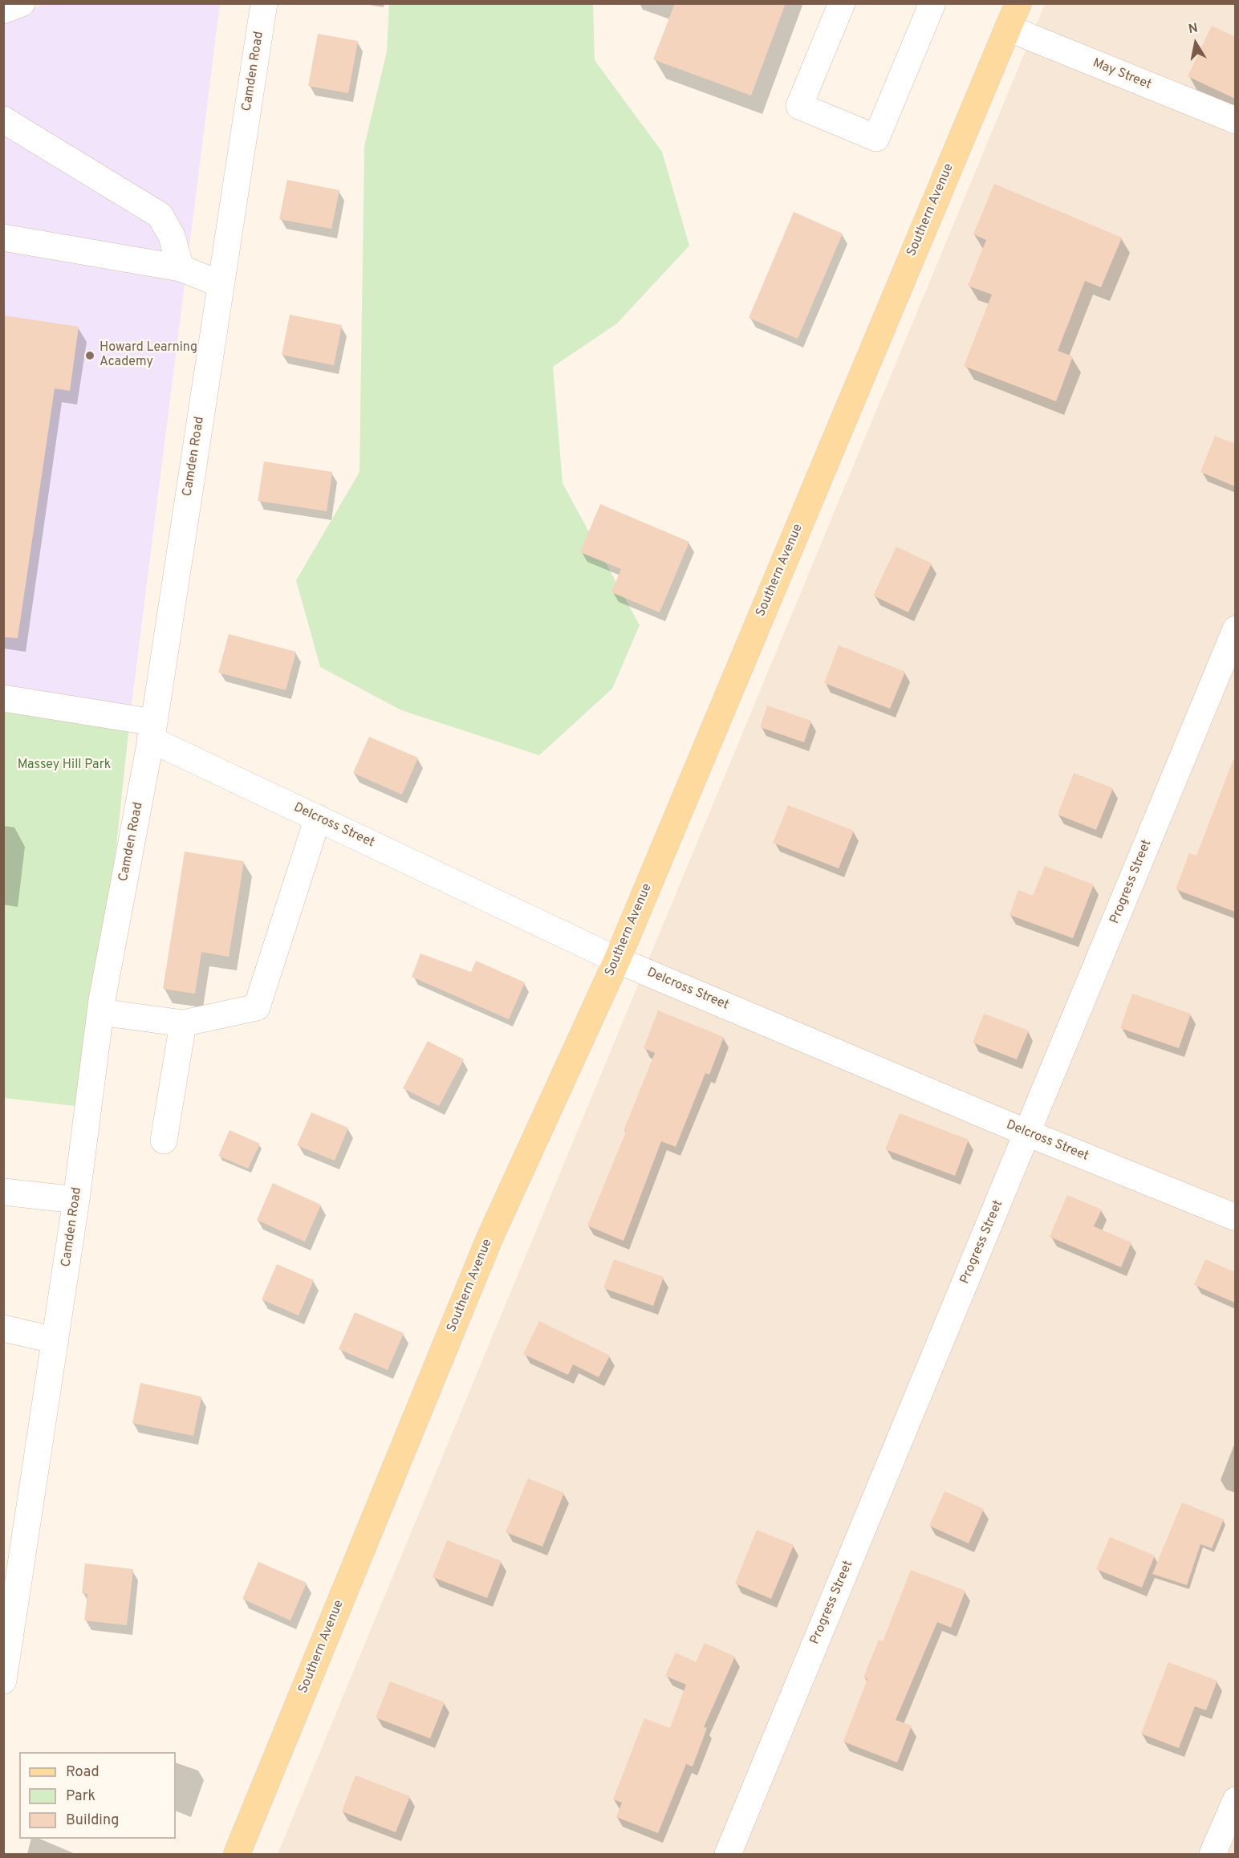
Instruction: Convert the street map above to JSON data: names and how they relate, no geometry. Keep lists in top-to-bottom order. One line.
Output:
{"streets":{"main road":["Southern Avenue"],"street":["Camden Road","May Street","Delcross Street","Progress Street"]},"crossings":[["Camden Road","Delcross Street"],["May Street","Southern Avenue"],["Southern Avenue","Delcross Street"],["Delcross Street","Progress Street"]],"parks":["Massey Hill Park"],"places":["Howard Learning Academy"],"legend":["Road","Park","Building"],"north":"top"}
